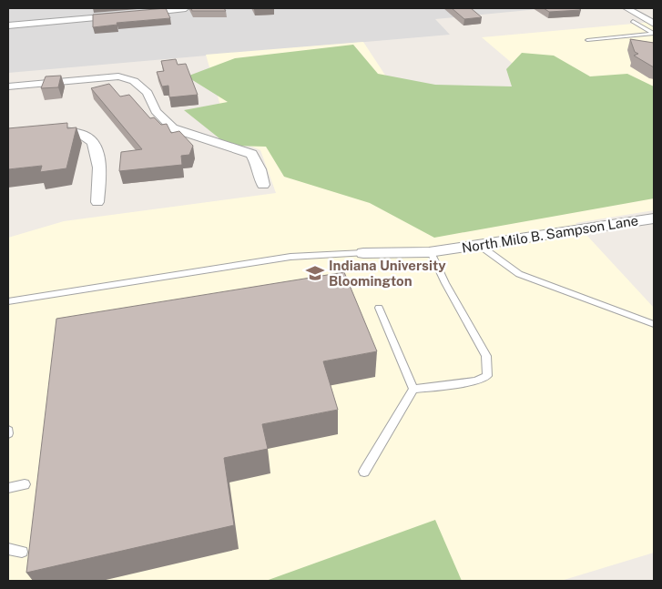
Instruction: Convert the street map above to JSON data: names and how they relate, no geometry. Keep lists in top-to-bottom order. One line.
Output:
{"streets":{"street":["North Milo B. Sampson Lane"]},"places":{"school or university":["Indiana University Bloomington"]}}
